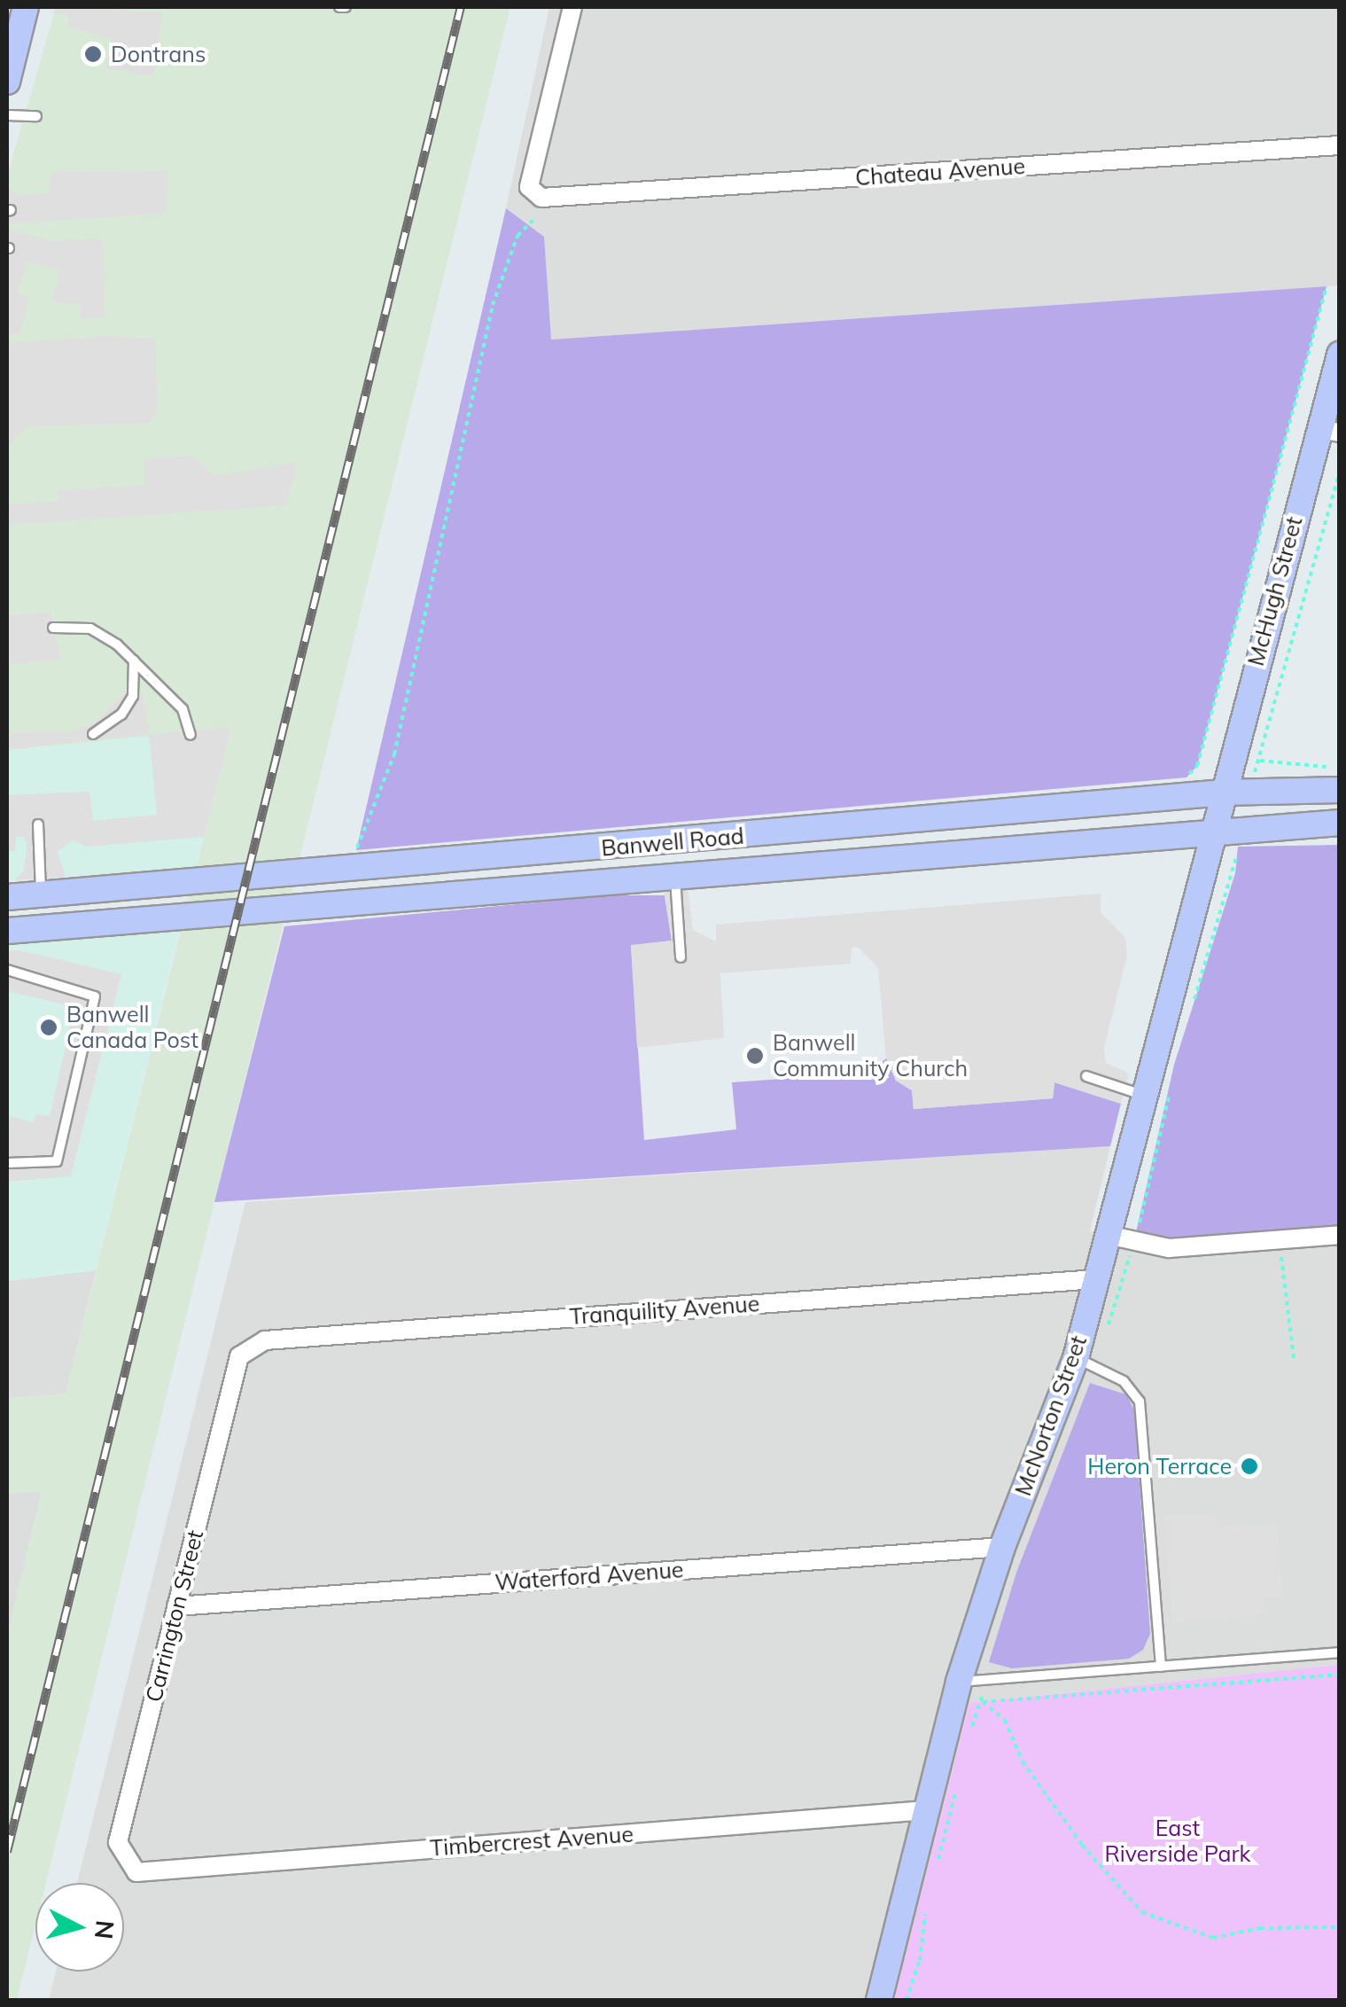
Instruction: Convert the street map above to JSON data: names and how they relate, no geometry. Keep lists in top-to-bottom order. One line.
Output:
{"streets":{"main road":["McHugh Street","Banwell Road","McNorton Street"],"street":["Chateau Avenue","Tranquility Avenue","Waterford Avenue","Carrington Street","Timbercrest Avenue"]},"crossings":[["McHugh Street","Banwell Road"],["McHugh Street","McNorton Street"],["Banwell Road","McNorton Street"],["Tranquility Avenue","McNorton Street"],["Tranquility Avenue","Carrington Street"],["McNorton Street","Waterford Avenue"],["McNorton Street","Timbercrest Avenue"],["Waterford Avenue","Carrington Street"],["Carrington Street","Timbercrest Avenue"]],"parks":["East Riverside Park"],"places":["Dontrans","Banwell Canada Post","Banwell Community Church","Heron Terrace"],"north":"right"}
